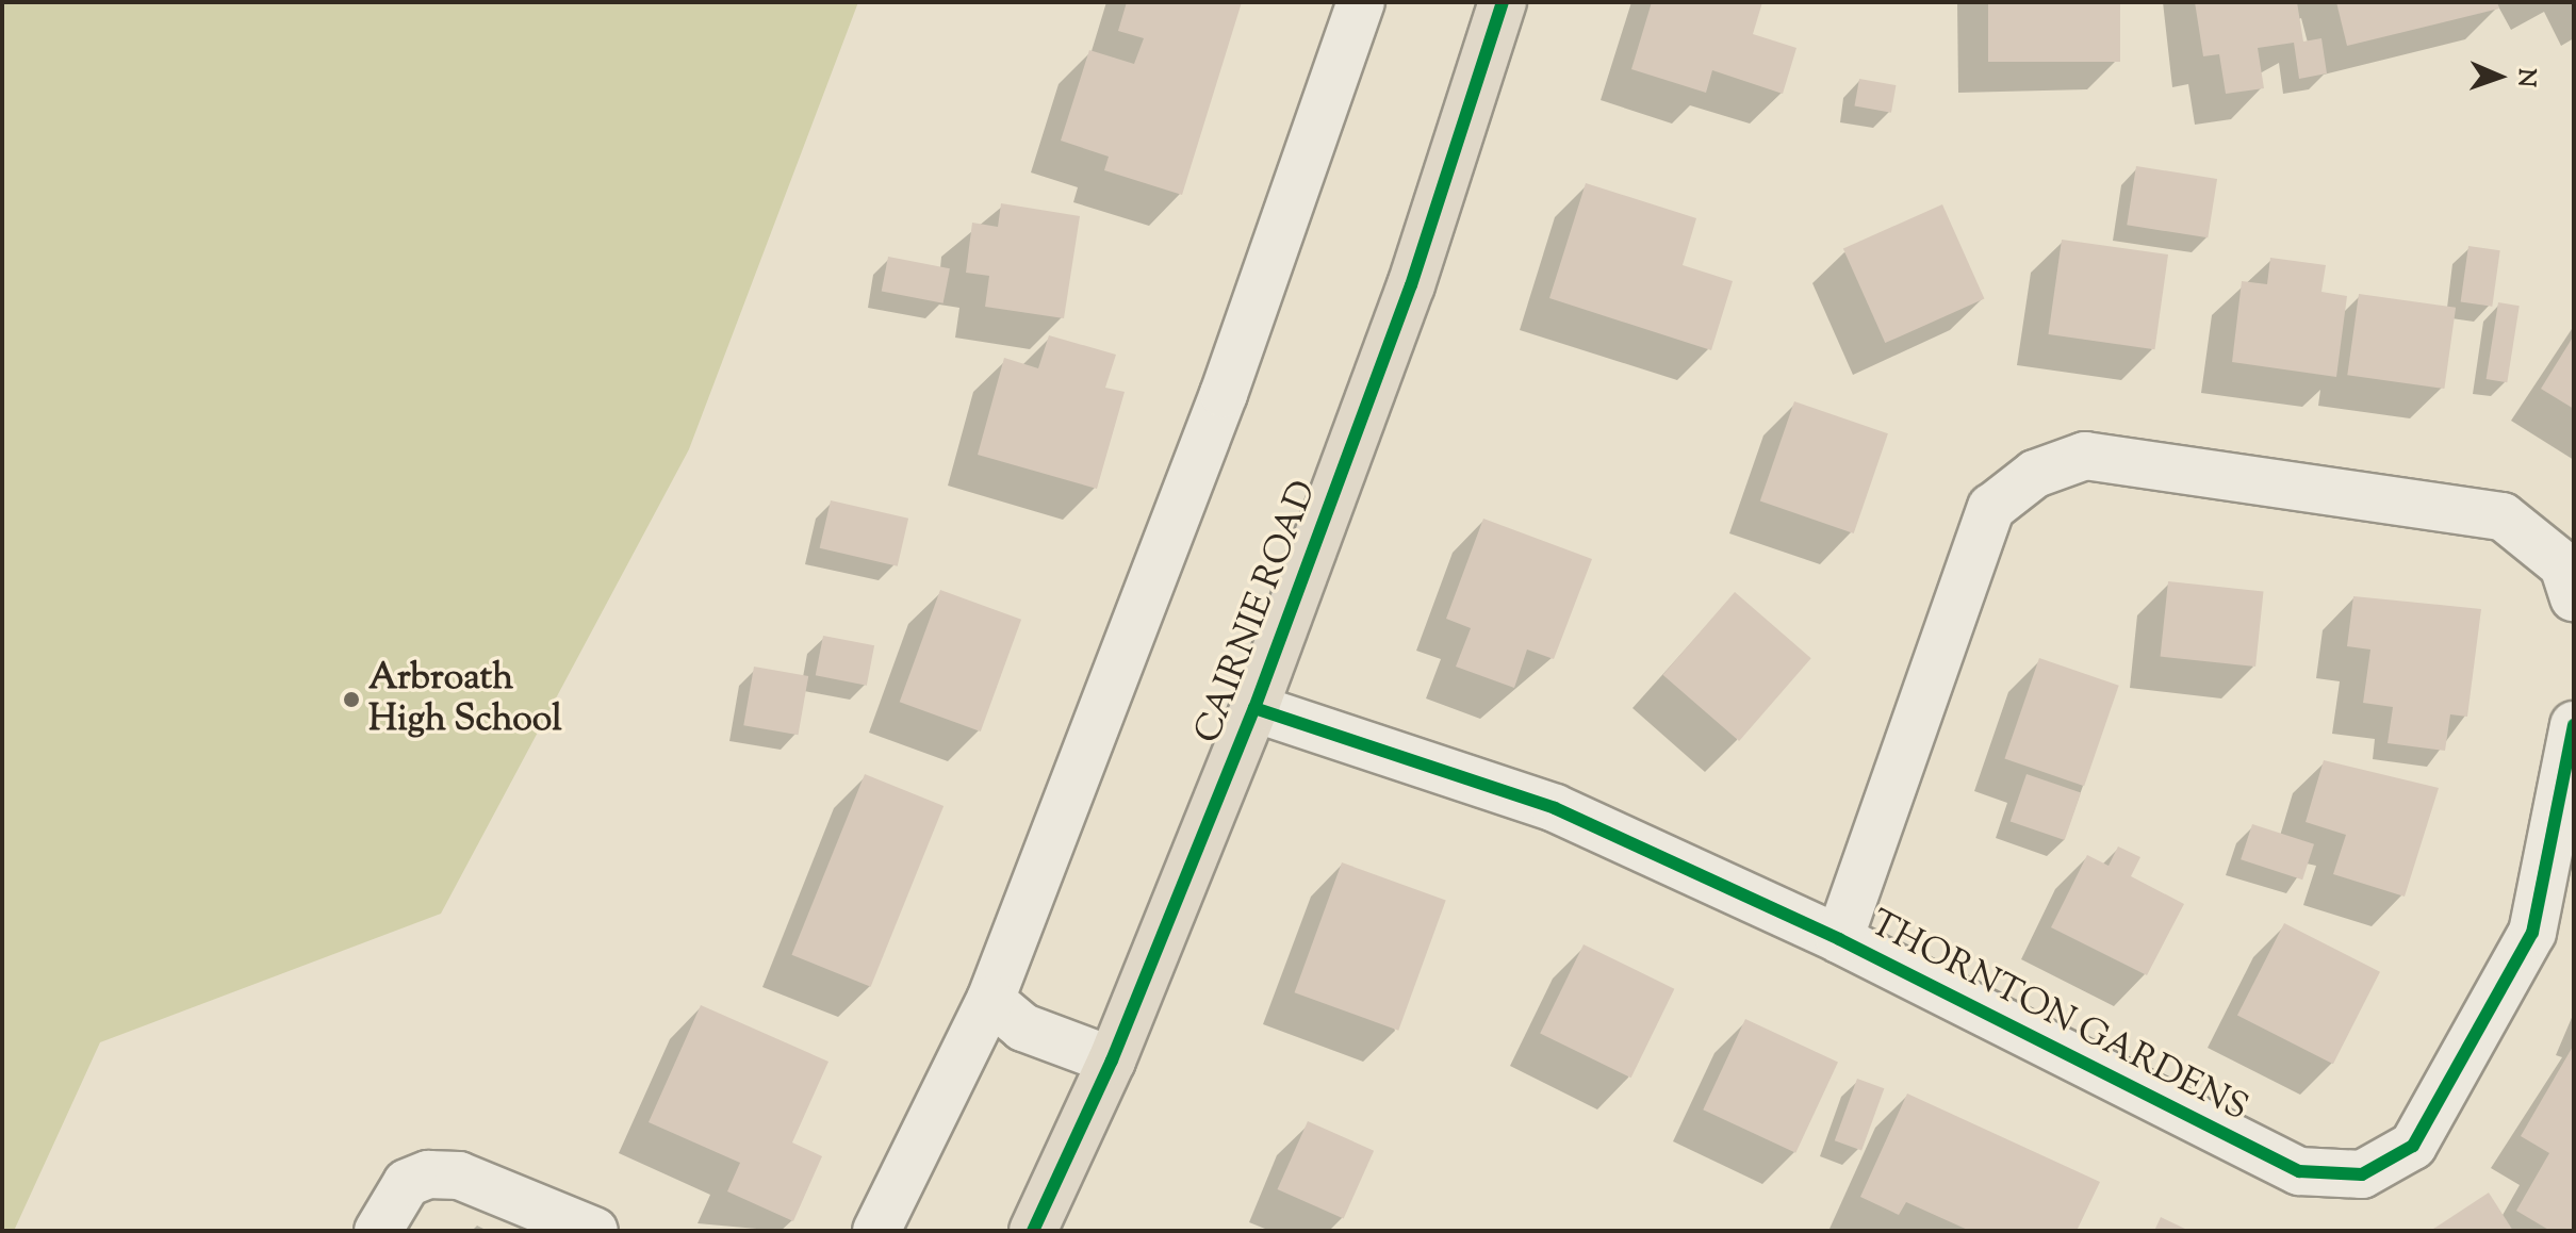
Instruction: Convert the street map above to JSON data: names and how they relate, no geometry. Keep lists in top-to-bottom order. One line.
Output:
{"streets":{"main road":["CAIRNIE ROAD"],"street":["THORNTON GARDENS"]},"crossings":[["CAIRNIE ROAD","THORNTON GARDENS"]],"places":["Arbroath High School"],"north":"right"}
